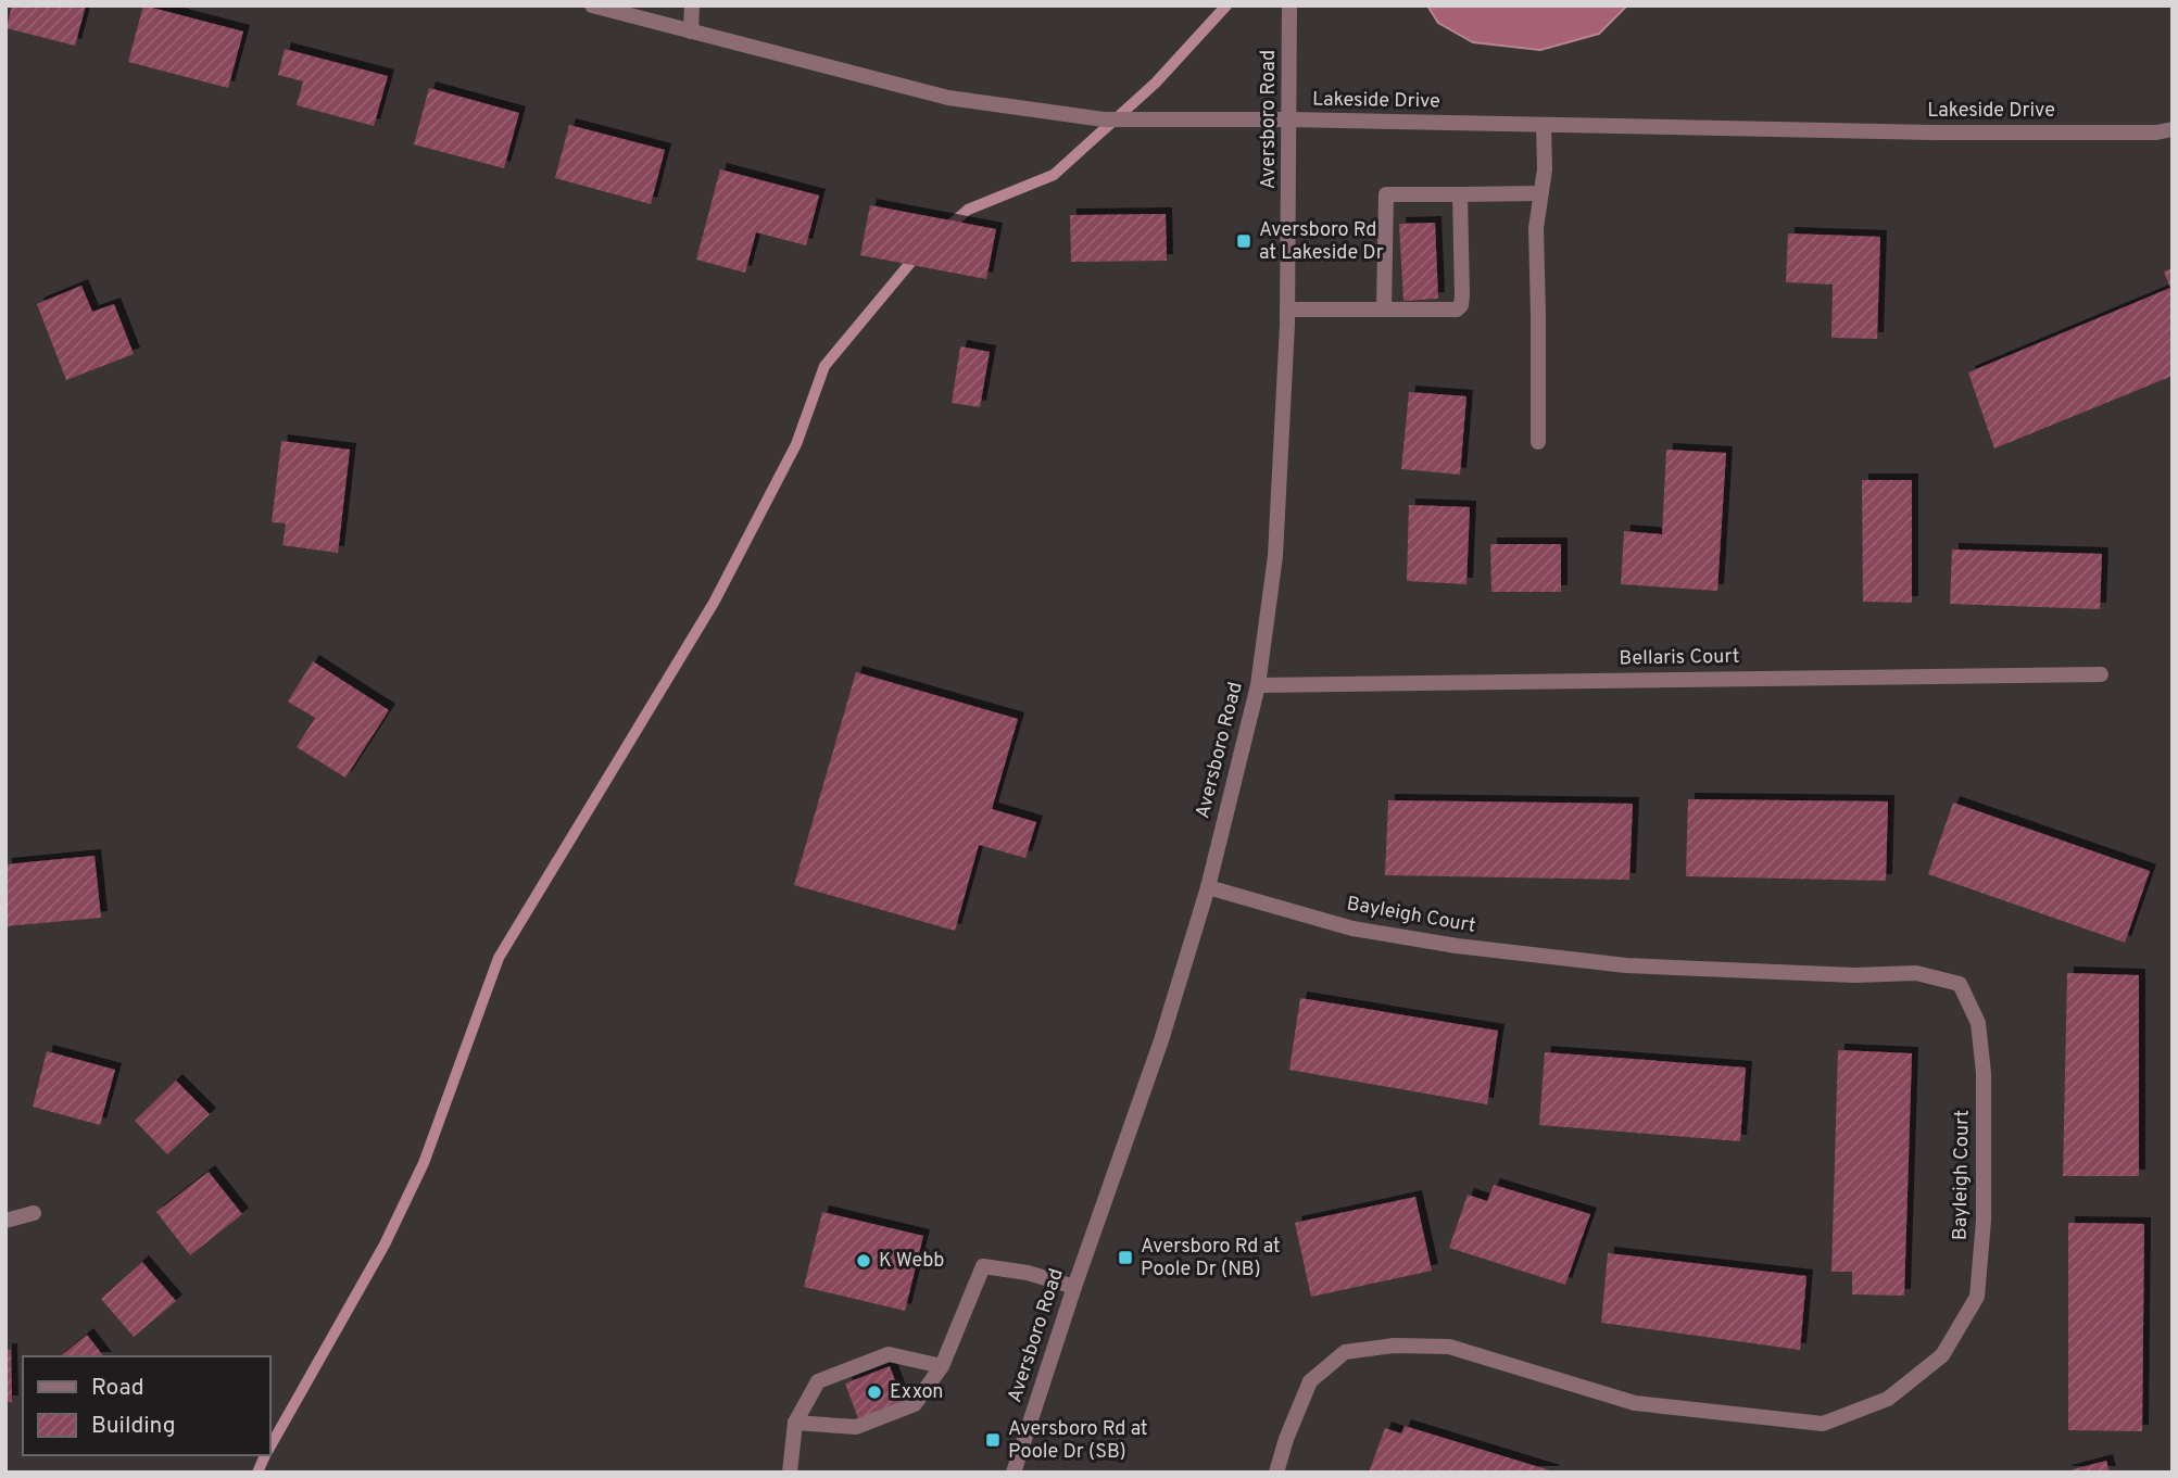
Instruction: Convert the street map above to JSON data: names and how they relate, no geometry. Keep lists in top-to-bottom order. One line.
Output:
{"streets":{"street":["Lakeside Drive","Aversboro Road","Bellaris Court","Bayleigh Court"]},"crossings":[["Lakeside Drive","Aversboro Road"],["Aversboro Road","Bellaris Court"],["Aversboro Road","Bayleigh Court"]],"places":{"transit":["Aversboro Rd at Lakeside Dr","Aversboro Rd at Poole Dr (NB)","Aversboro Rd at Poole Dr (SB)"],"other":["K Webb","Exxon"]},"legend":["Road","Building"]}
